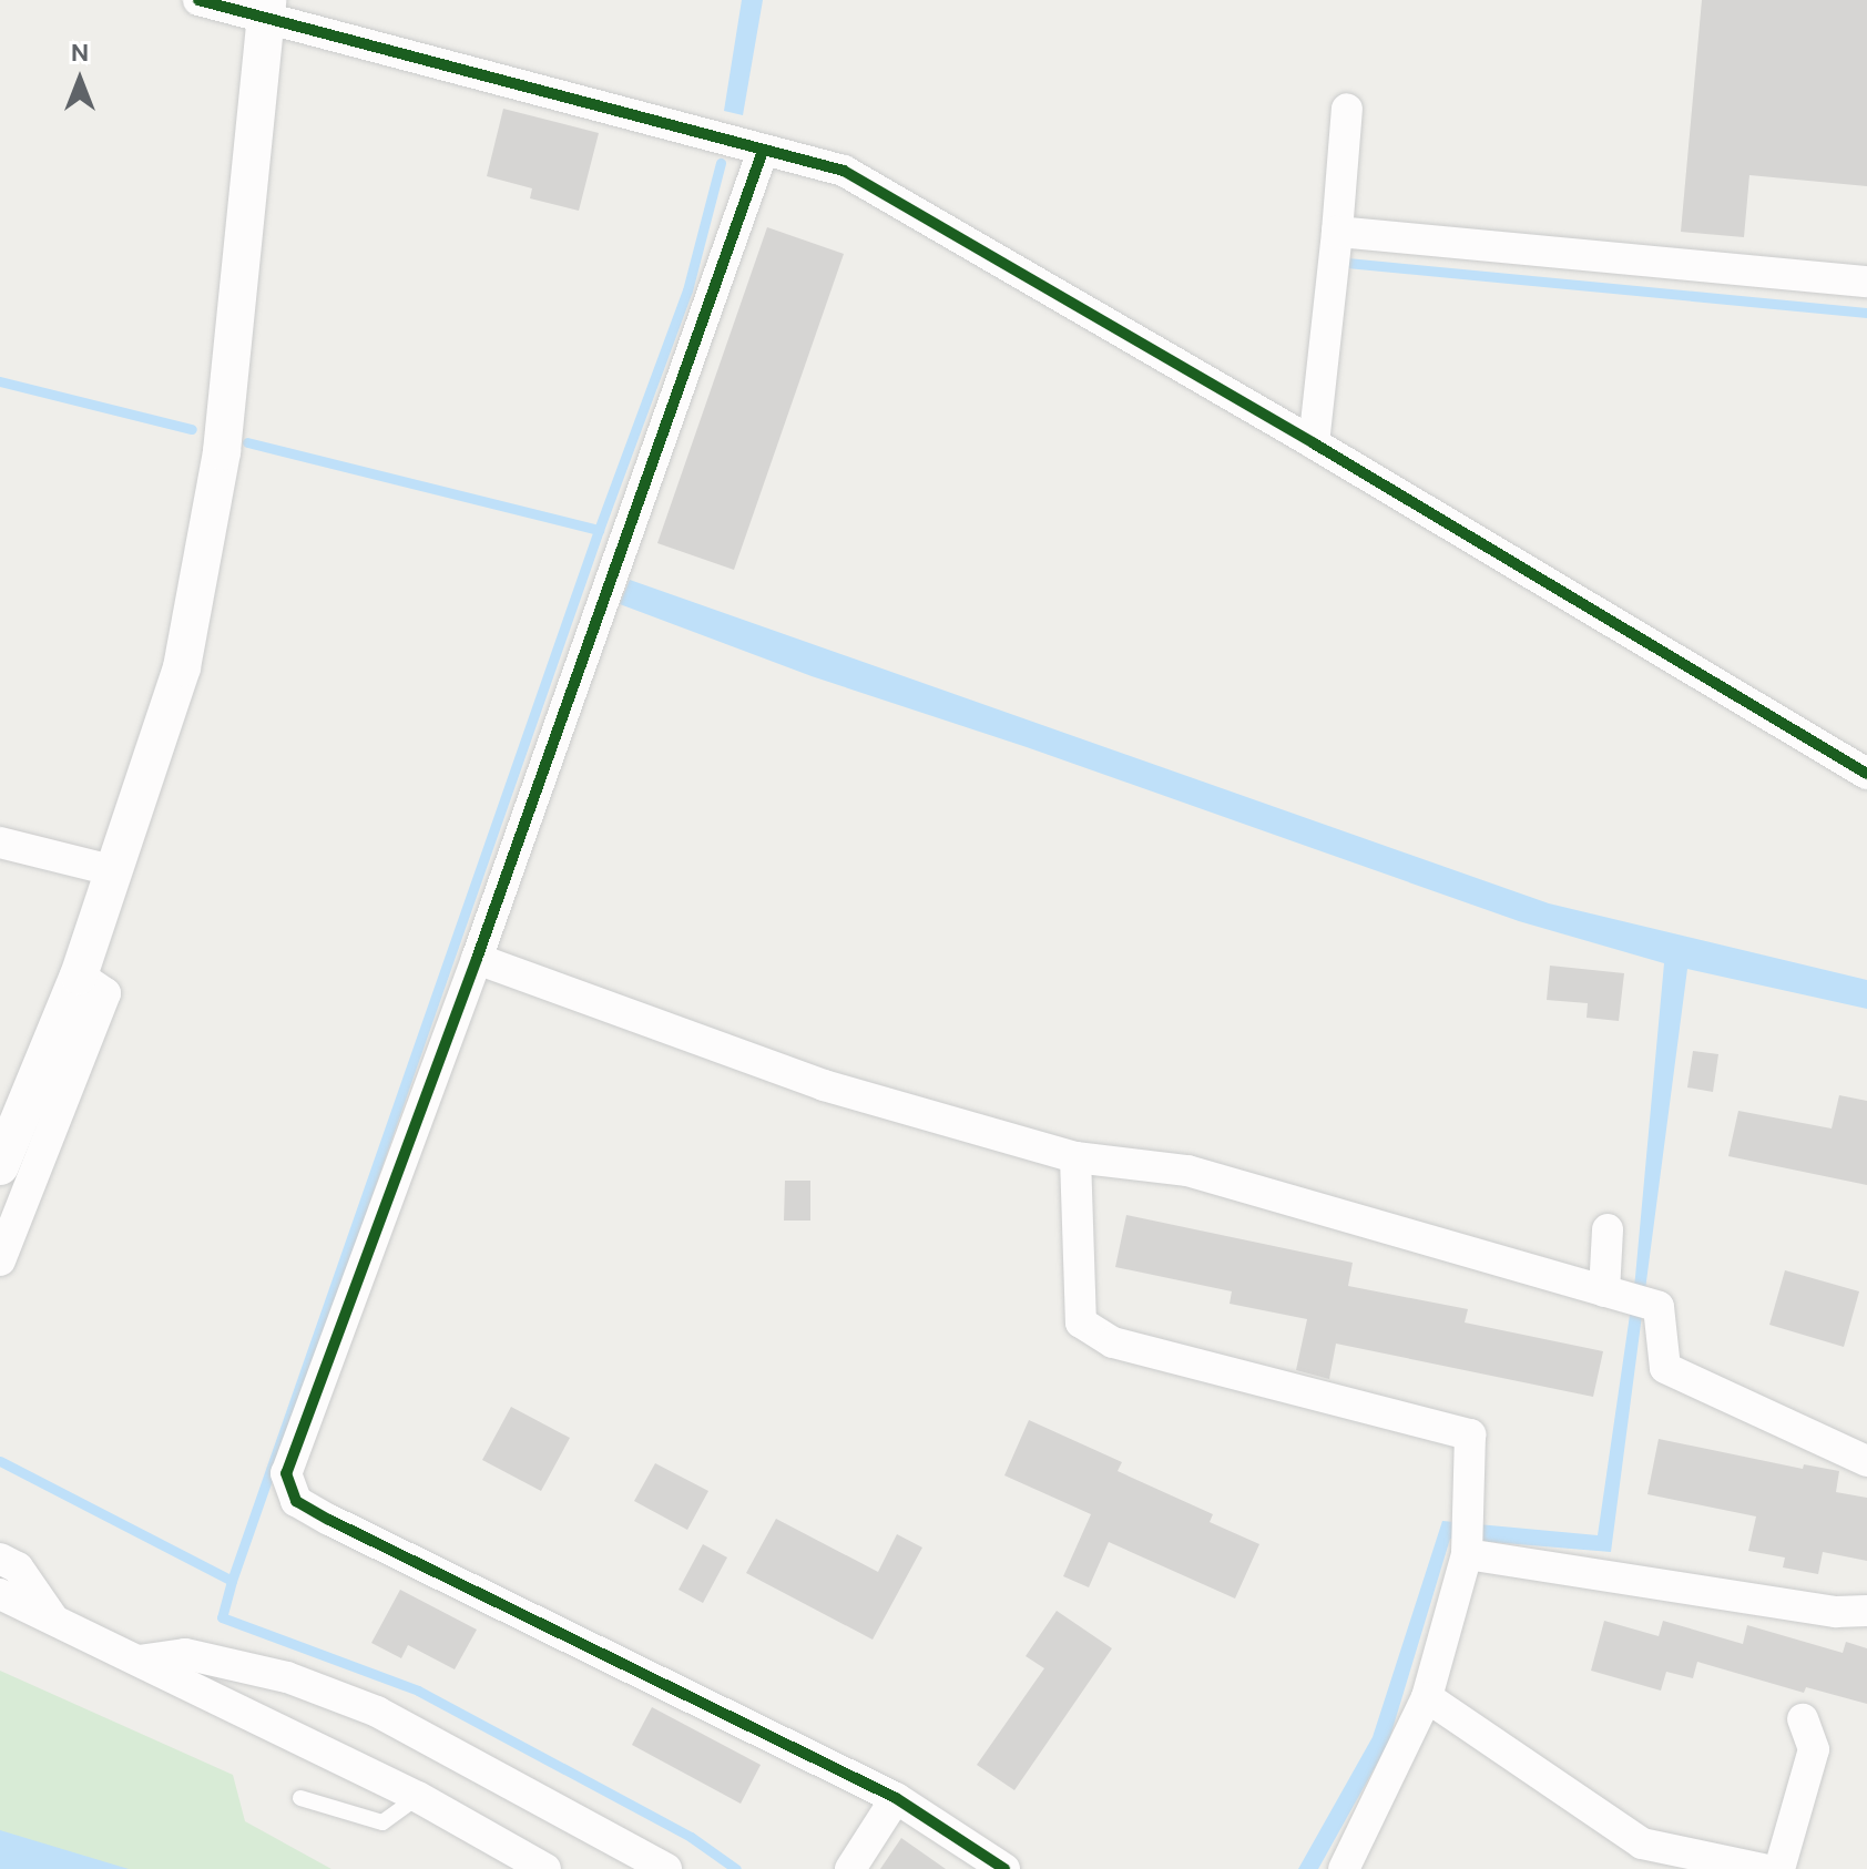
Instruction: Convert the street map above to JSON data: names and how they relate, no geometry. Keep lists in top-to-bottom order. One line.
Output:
{"north":"top"}
